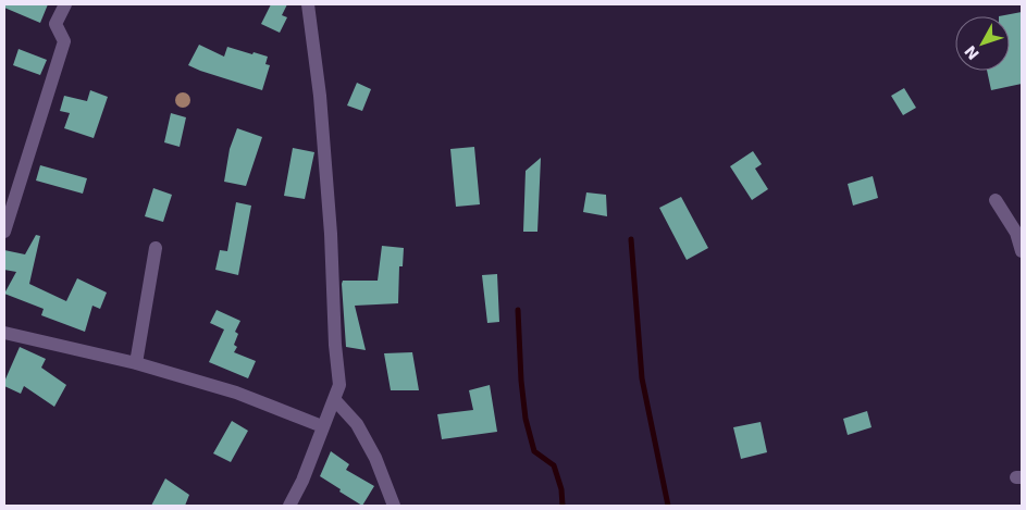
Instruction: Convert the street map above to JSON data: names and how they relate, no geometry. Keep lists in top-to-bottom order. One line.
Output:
{"north":"bottom left"}
